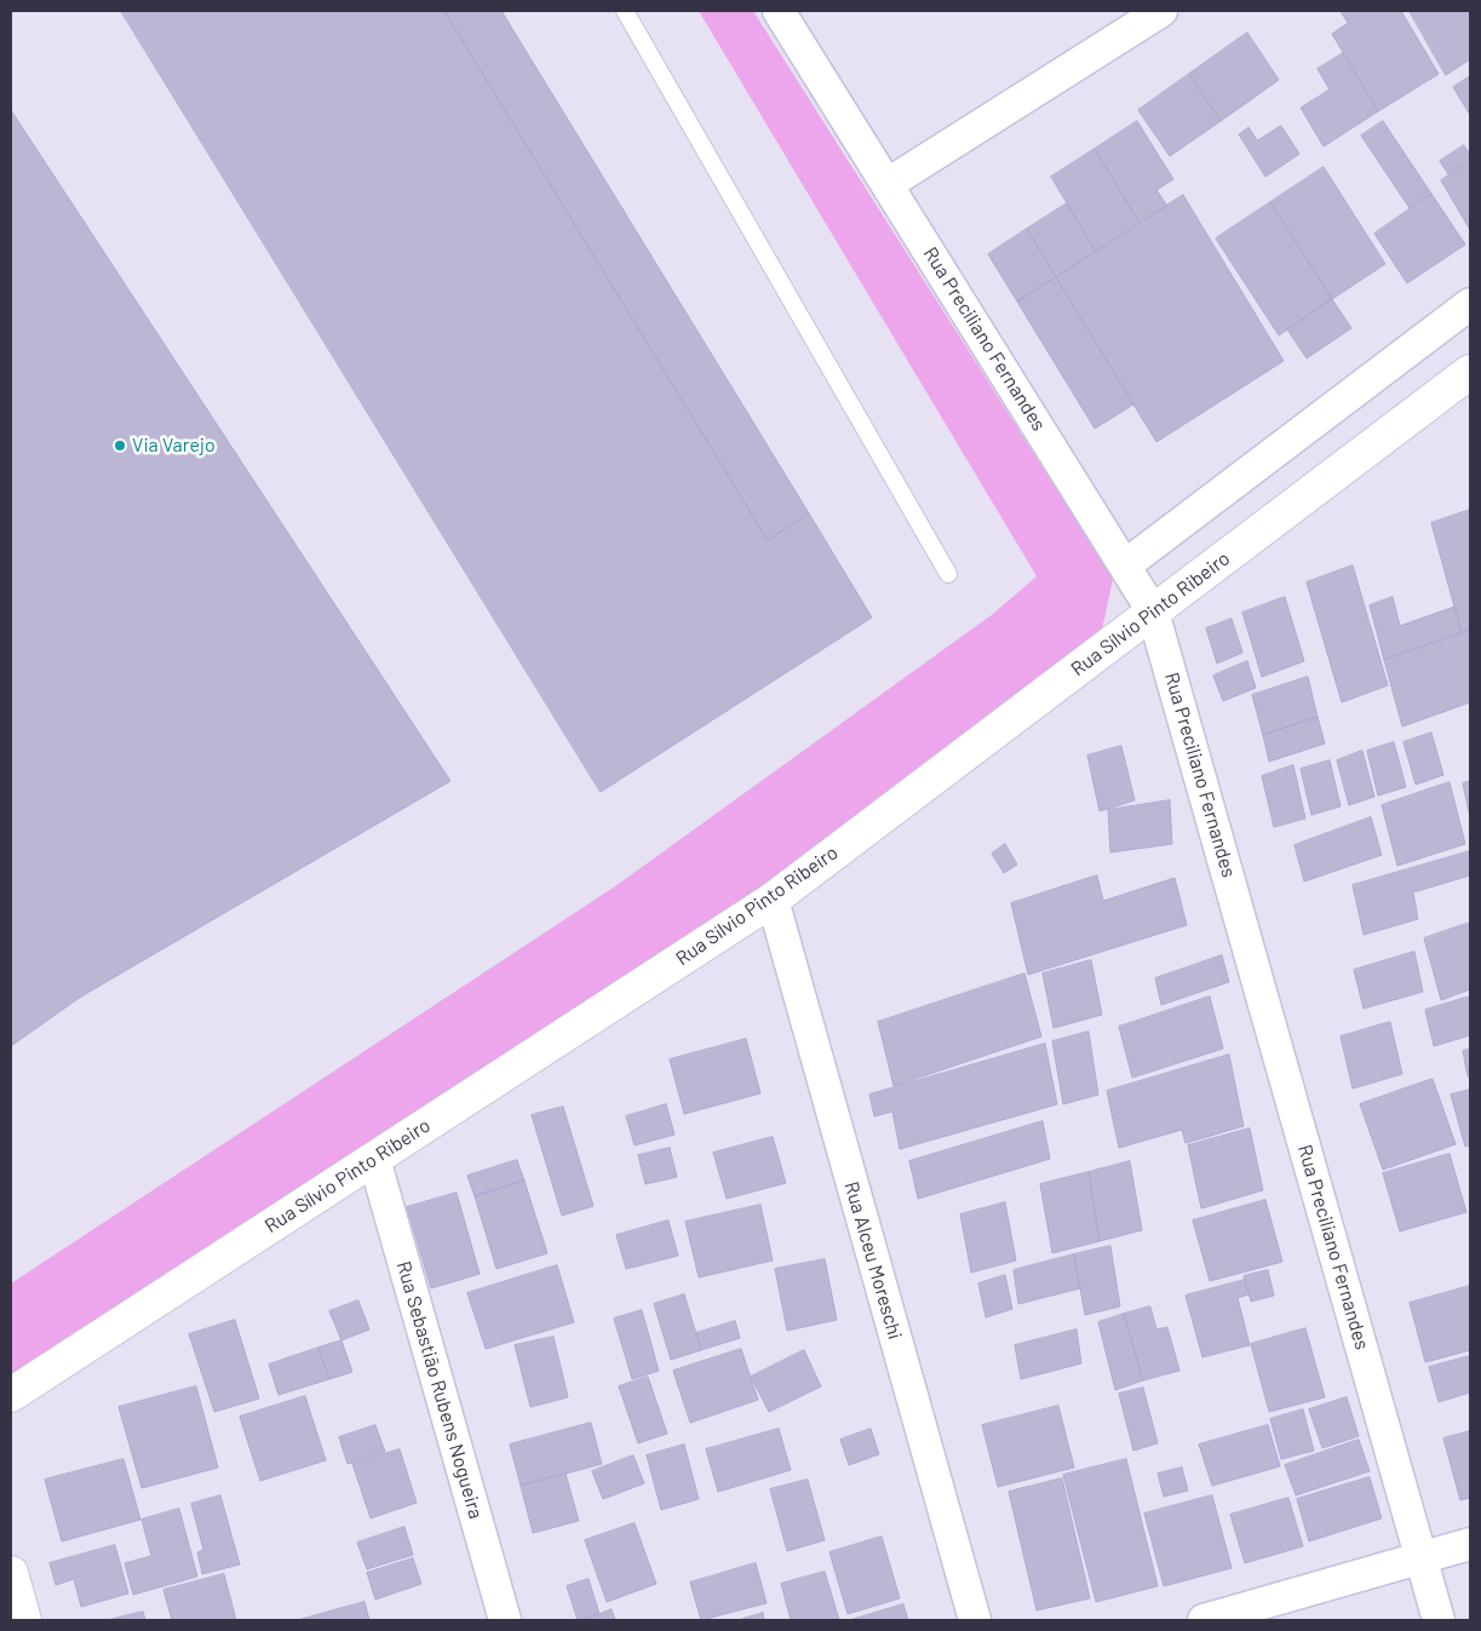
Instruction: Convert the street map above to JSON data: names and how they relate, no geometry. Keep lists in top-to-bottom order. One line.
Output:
{"streets":{"street":["Rua Preciliano Fernandes","Rua Sílvio Pinto Ribeiro","Rua Alceu Moreschi","Rua Sebastião Rubens Nogueira"]},"crossings":[["Rua Preciliano Fernandes","Rua Sílvio Pinto Ribeiro"],["Rua Sílvio Pinto Ribeiro","Rua Alceu Moreschi"],["Rua Sílvio Pinto Ribeiro","Rua Sebastião Rubens Nogueira"]],"places":["Via Varejo"]}
